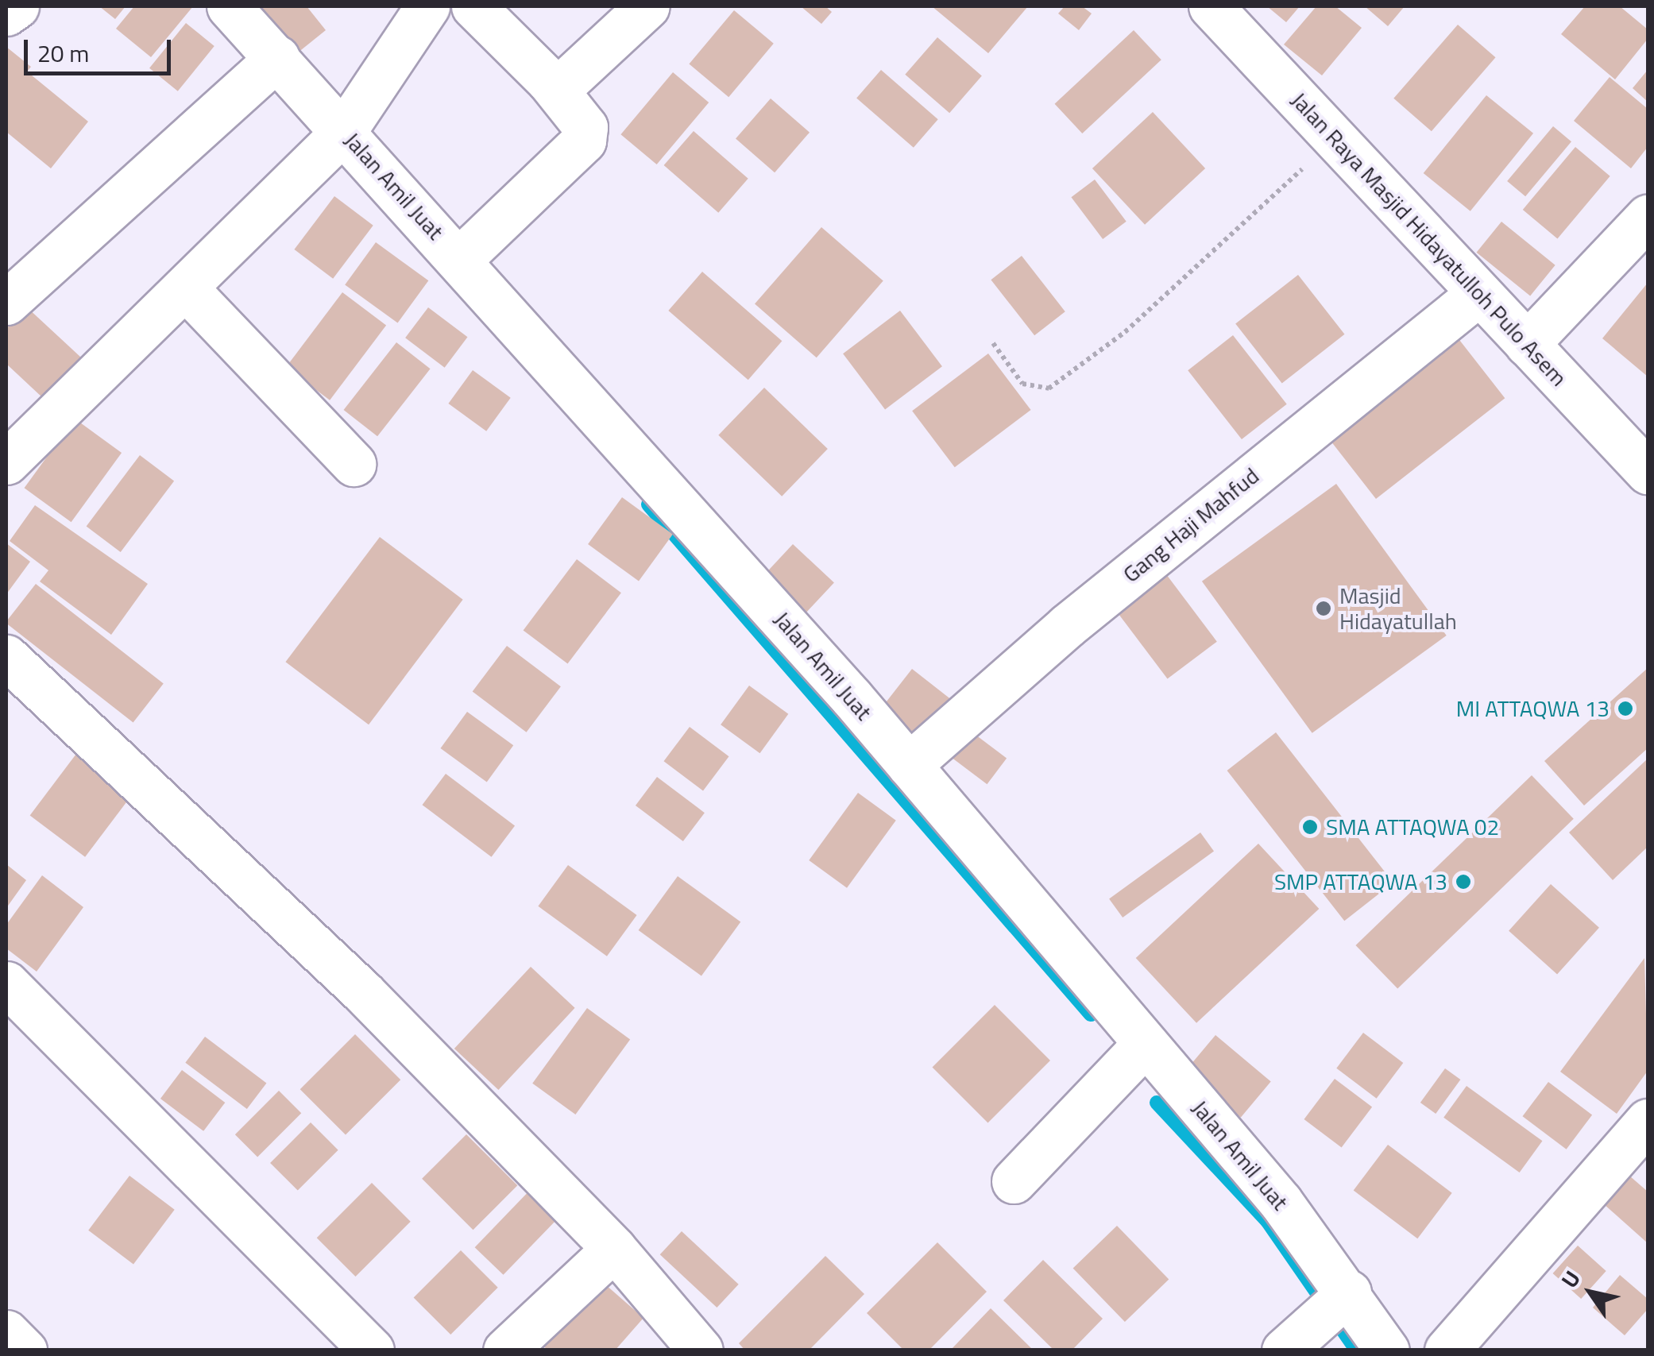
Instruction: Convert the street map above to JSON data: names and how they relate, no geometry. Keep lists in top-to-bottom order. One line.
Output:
{"streets":{"street":["Jalan Amil Juat","Jalan Raya Masjid Hidayatulloh Pulo Asem","Gang Haji Mahfud"]},"crossings":[["Jalan Amil Juat","Gang Haji Mahfud"],["Jalan Raya Masjid Hidayatulloh Pulo Asem","Gang Haji Mahfud"]],"places":["Masjid Hidayatullah","MI ATTAQWA 13","SMA ATTAQWA 02","SMP ATTAQWA 13"],"scale_bar":"20 m","north":"top left"}
